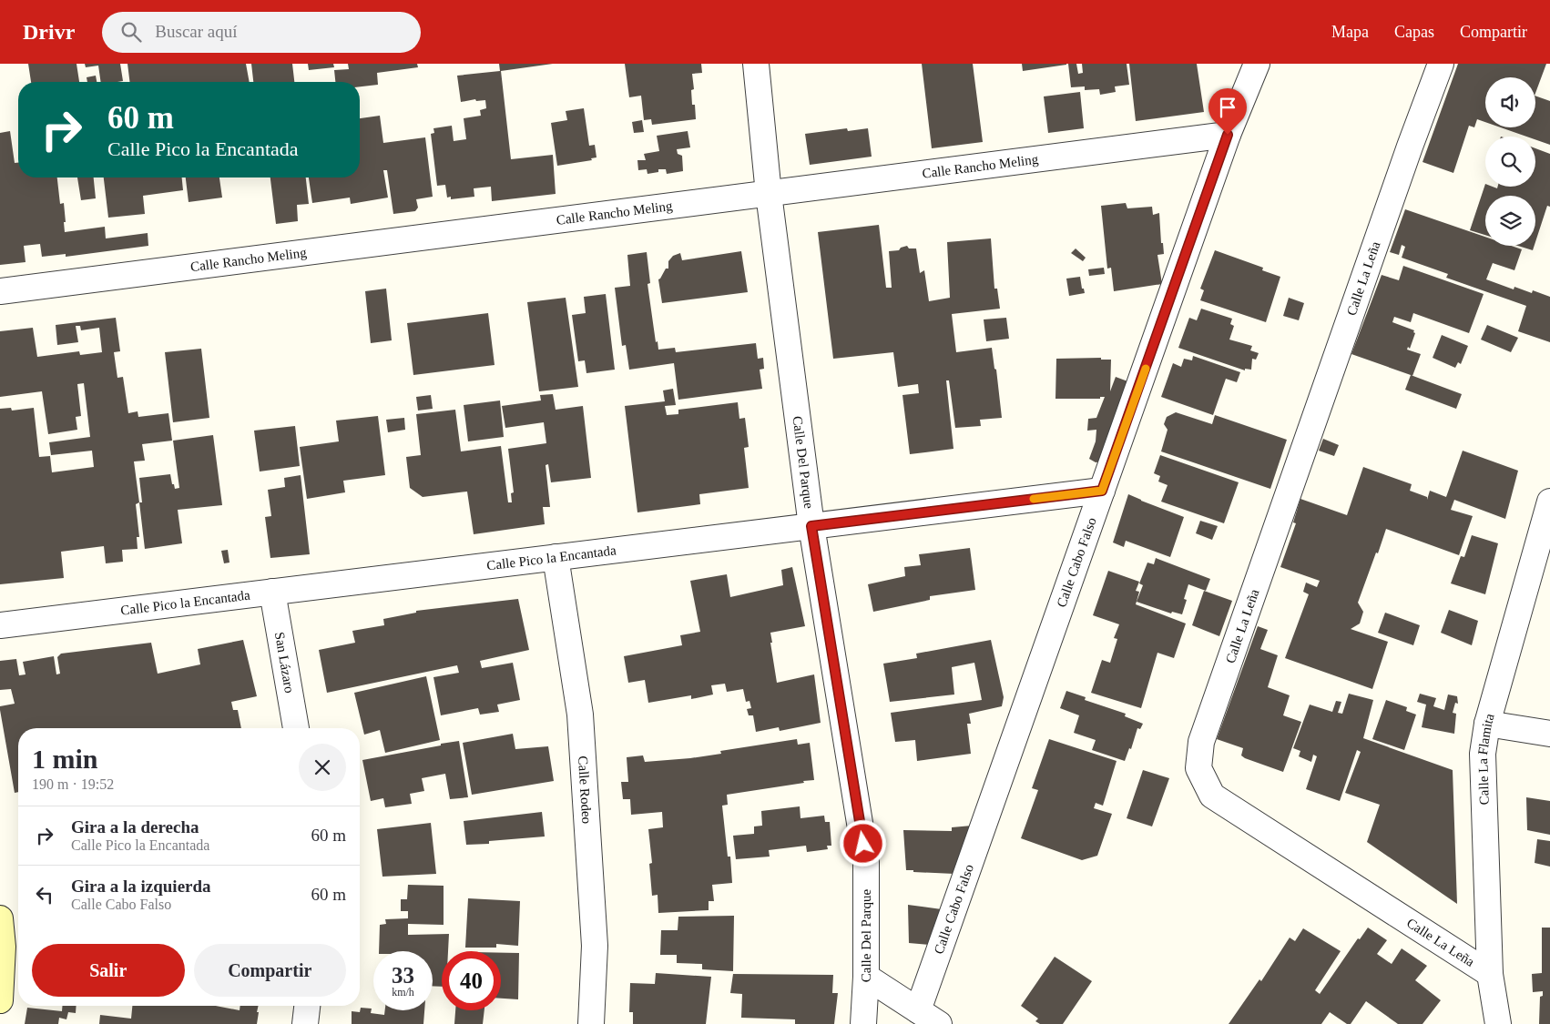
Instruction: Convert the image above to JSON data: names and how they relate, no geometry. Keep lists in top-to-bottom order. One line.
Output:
{"streets":{"street":["Calle Rancho Meling","Calle La Leña","Calle Del Parque","Calle Pico la Encantada","Calle Cabo Falso","San Lázaro","Calle La Flamita","Calle Rodeo"]},"crossings":[["Calle Rancho Meling","Calle Del Parque"],["Calle Rancho Meling","Calle Cabo Falso"],["Calle La Leña","Calle La Flamita"],["Calle Del Parque","Calle Pico la Encantada"],["Calle Pico la Encantada","Calle Cabo Falso"],["Calle Pico la Encantada","San Lázaro"],["Calle Pico la Encantada","Calle Rodeo"]],"page":{"header":"Drivr","search":"Buscar aquí","nav":["Mapa","Capas","Compartir"],"turn":["60 m","Calle Pico la Encantada"],"heading":["1 min","190 m · 19:52"],"list":[{"name":"Gira a la derecha","note":"Calle Pico la Encantada","value":"60 m"},{"name":"Gira a la izquierda","note":"Calle Cabo Falso","value":"60 m"}],"buttons":["Salir","Compartir"],"speed":"33 km/h","limit":"40"}}
